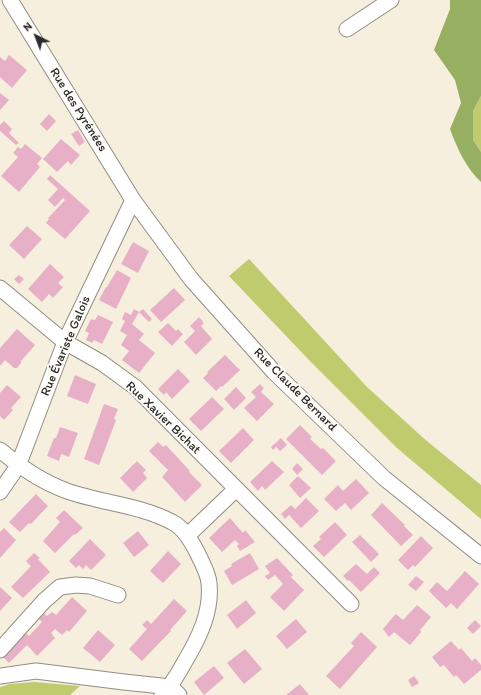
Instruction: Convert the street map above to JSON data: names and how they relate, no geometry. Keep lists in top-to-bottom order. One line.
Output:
{"streets":{"street":["Rue des Pyrénées","Rue Évariste Galois","Rue Claude Bernard","Rue Xavier Bichat"]},"crossings":[["Rue des Pyrénées","Rue Évariste Galois"],["Rue des Pyrénées","Rue Claude Bernard"],["Rue Évariste Galois","Rue Claude Bernard"],["Rue Évariste Galois","Rue Xavier Bichat"]],"north":"top left"}
